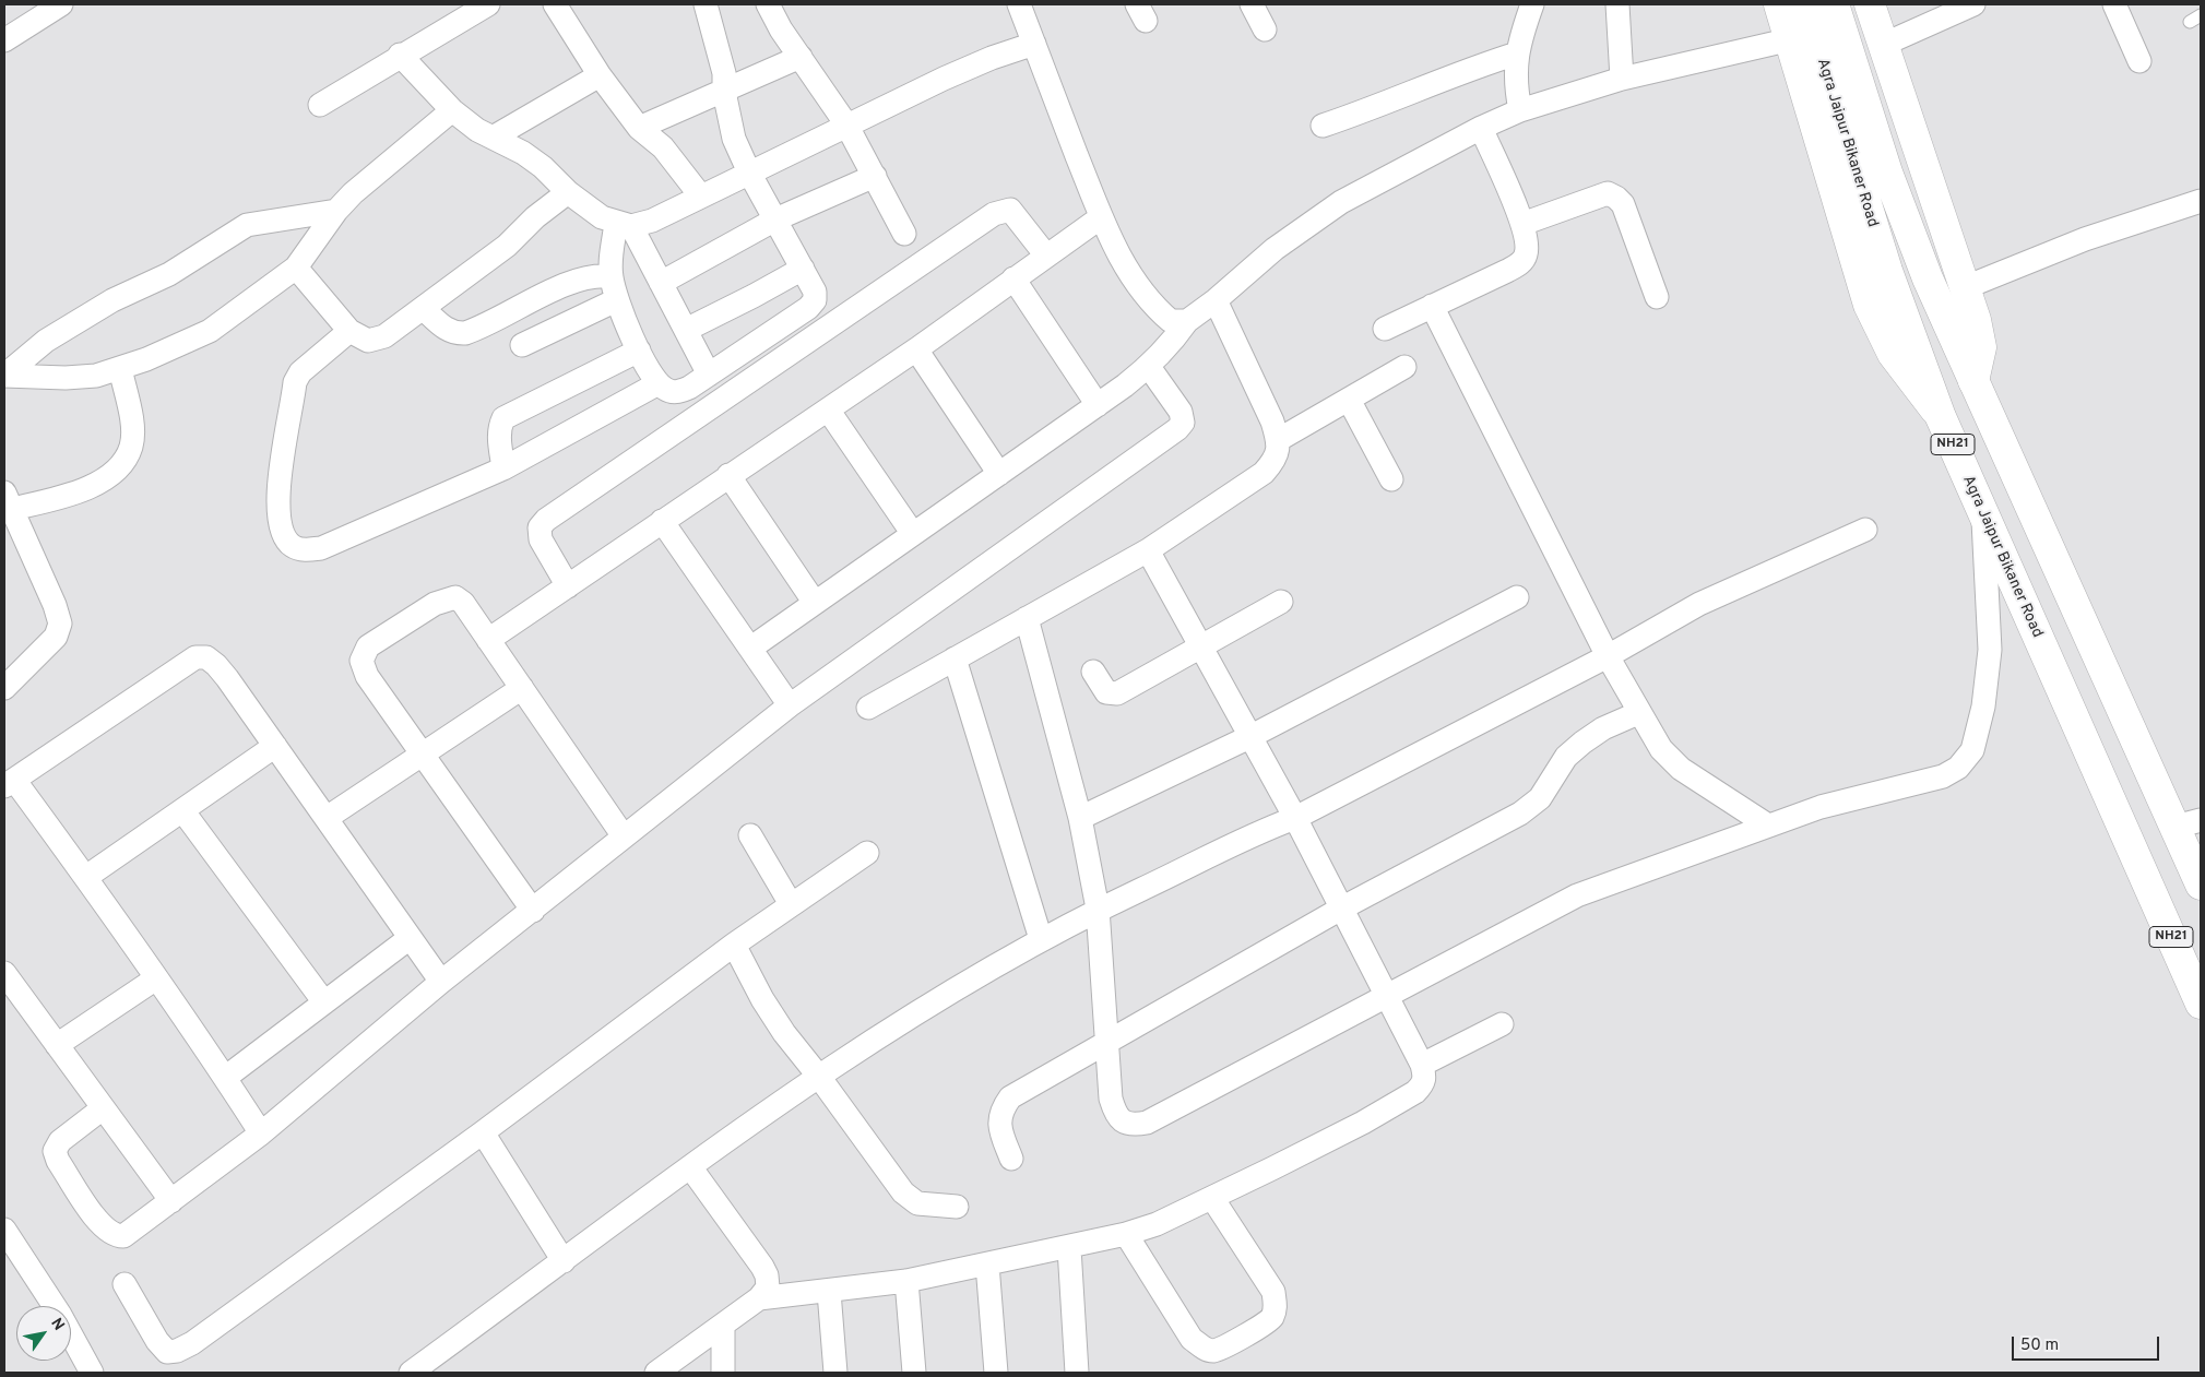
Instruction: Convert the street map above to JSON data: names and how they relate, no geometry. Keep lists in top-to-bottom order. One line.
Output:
{"streets":{"main road":["Agra Jaipur Bikaner Road","NH21"]},"scale_bar":"50 m","north":"top right"}
